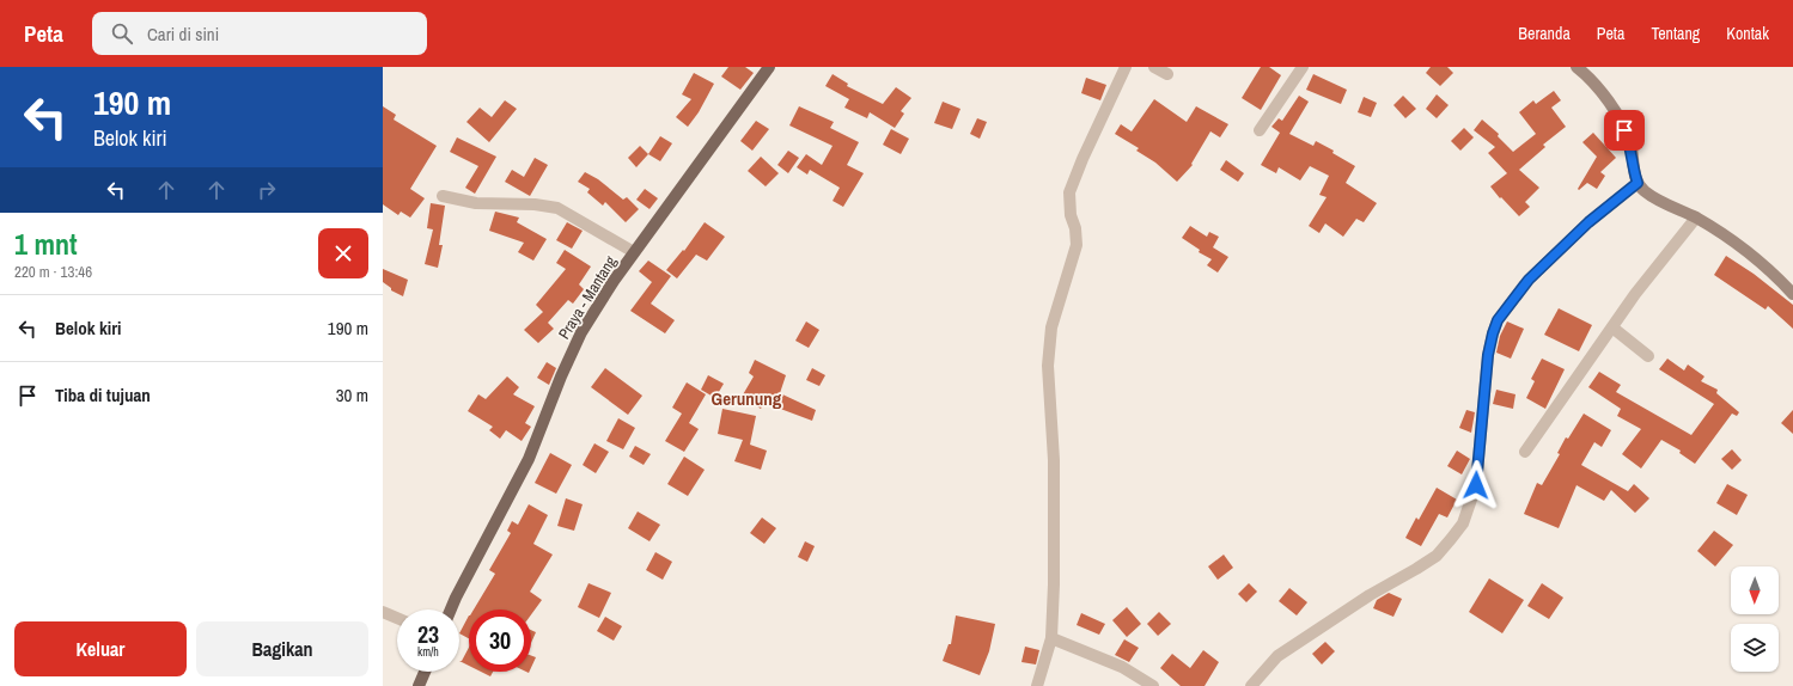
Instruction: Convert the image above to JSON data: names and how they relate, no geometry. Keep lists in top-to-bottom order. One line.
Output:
{"streets":{"main road":["Praya - Mantang"]},"districts":["Gerunung"],"north":"bottom","page":{"header":"Peta","search":"Cari di sini","nav":["Beranda","Peta","Tentang","Kontak"],"turn":["190 m","Belok kiri"],"heading":["1 mnt","220 m · 13:46"],"list":[{"name":"Belok kiri","value":"190 m"},{"name":"Tiba di tujuan","value":"30 m"}],"speed":"23 km/h","limit":"30","buttons":["Keluar","Bagikan"]}}
